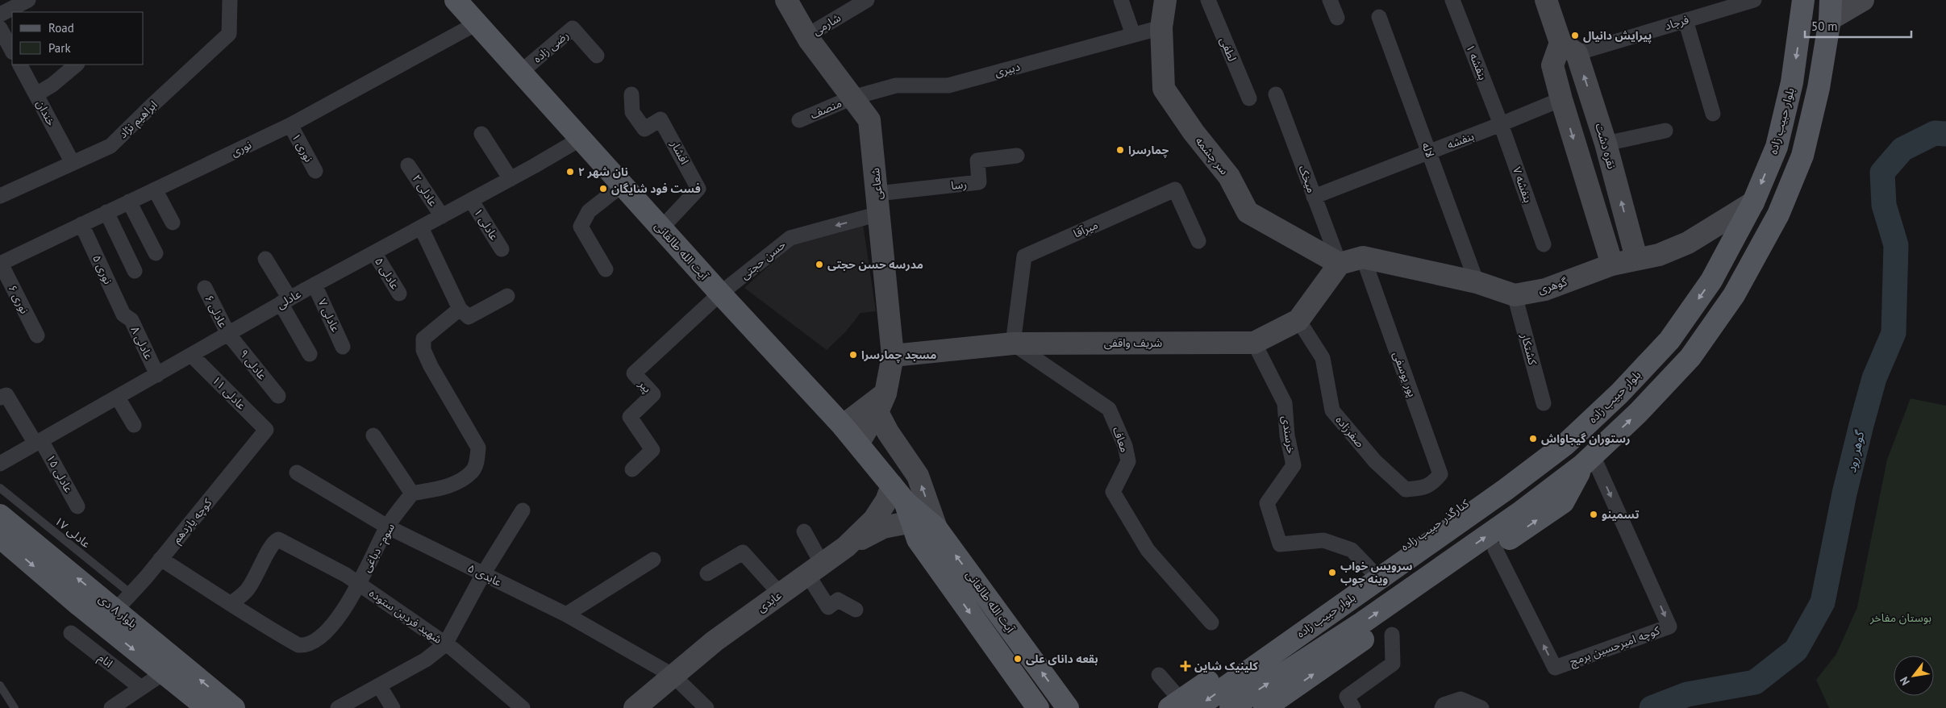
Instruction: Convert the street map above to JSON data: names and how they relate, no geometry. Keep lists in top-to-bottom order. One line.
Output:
{"streets":{"main road":["بلوار حبیب زاده","آیت الله طالقانی","کنارگذر حبیب زاده","بلوار ۸ دی"],"street":["فرجاد","شارمی","رضی زاده","لطفی","بنفشه ۱","دبیری","منصف","خندان","ابراهیم نژاد","بنفشه","نقره دشت","نوری ۱","نوری","لاله","افشار","سر چشمه","میخک","شعاعی","رسا","بنفشه ۷","عادلی ۲","عادلی ۱","میرآقا","حسن حجتی","نوری ۵","عادلی ۵","گوهری","نوری ۶","عادلی","عادلی ۶","عادلی ۷","عادلی ۸","شریف واقفی","کشتکار","عادلی ۹","پور یوسفی","پیر","عادلی ۱۱","صفرزاده","خرسندی","معاف","عادلی ۱۵","کوچه یازدهم","سوم - دباغی","عابدی ۵","عابدی","شهید فردین ستوده","کوچه امیرحسین برمچ","انام"],"lane":["عادلی ۱۷"]},"crossings":[["فرجاد","نقره دشت"],["شارمی","شعاعی"],["رضی زاده","آیت الله طالقانی"],["بنفشه ۱","بنفشه"],["بنفشه ۱","بنفشه ۷"],["دبیری","منصف"],["دبیری","سر چشمه"],["دبیری","شعاعی"],["منصف","شعاعی"],["خندان","ابراهیم نژاد"],["بلوار حبیب زاده","گوهری"],["بلوار حبیب زاده","کنارگذر حبیب زاده"],["بنفشه","لاله"],["بنفشه","میخک"],["بنفشه","بنفشه ۷"],["نقره دشت","گوهری"],["نوری ۱","نوری"],["نوری","آیت الله طالقانی"],["نوری","نوری ۵"],["نوری","نوری ۶"],["لاله","گوهری"],["افشار","آیت الله طالقانی"],["سر چشمه","میخک"],["سر چشمه","گوهری"],["سر چشمه","شریف واقفی"],["میخک","گوهری"],["میخک","شریف واقفی"],["شعاعی","رسا"],["شعاعی","حسن حجتی"],["شعاعی","شریف واقفی"],["رسا","حسن حجتی"],["عادلی ۲","عادلی"],["عادلی ۱","عادلی"],["میرآقا","شریف واقفی"],["میرآقا","معاف"],["آیت الله طالقانی","حسن حجتی"],["آیت الله طالقانی","عادلی"],["آیت الله طالقانی","پیر"],["آیت الله طالقانی","عابدی"],["حسن حجتی","پیر"],["نوری ۵","عادلی ۸"],["عادلی ۵","عادلی"],["گوهری","شریف واقفی"],["گوهری","کشتکار"],["گوهری","پور یوسفی"],["عادلی","عادلی ۶"],["عادلی","عادلی ۷"],["عادلی","عادلی ۸"],["عادلی","عادلی ۹"],["عادلی","عادلی ۱۱"],["عادلی","عادلی ۱۵"],["عادلی ۶","عادلی ۹"],["شریف واقفی","صفرزاده"],["شریف واقفی","خرسندی"],["شریف واقفی","معاف"],["پور یوسفی","صفرزاده"],["عادلی ۱۱","کوچه یازدهم"],["خرسندی","کنارگذر حبیب زاده"],["کوچه یازدهم","عادلی ۱۷"],["کوچه یازدهم","سوم - دباغی"],["کوچه یازدهم","بلوار ۸ دی"],["سوم - دباغی","عابدی ۵"],["سوم - دباغی","شهید فردین ستوده"],["عابدی ۵","عابدی"]],"one_way":["حسن حجتی"],"water":["گوهر رود"],"parks":["بوستان مفاخر"],"places":{"other":["پیرایش دانیال","چمارسرا","نان شهر ۲","فست فود شایگان","مدرسه حسن حجتی","مسجد چمارسرا","رستوران گیجاواش","تسمینو","سرویس خواب وینه چوب","بقعه دانای علی"],"health":["کلینیک شاین"]},"legend":["Road","Park"],"scale_bar":"50 m","north":"bottom left"}
